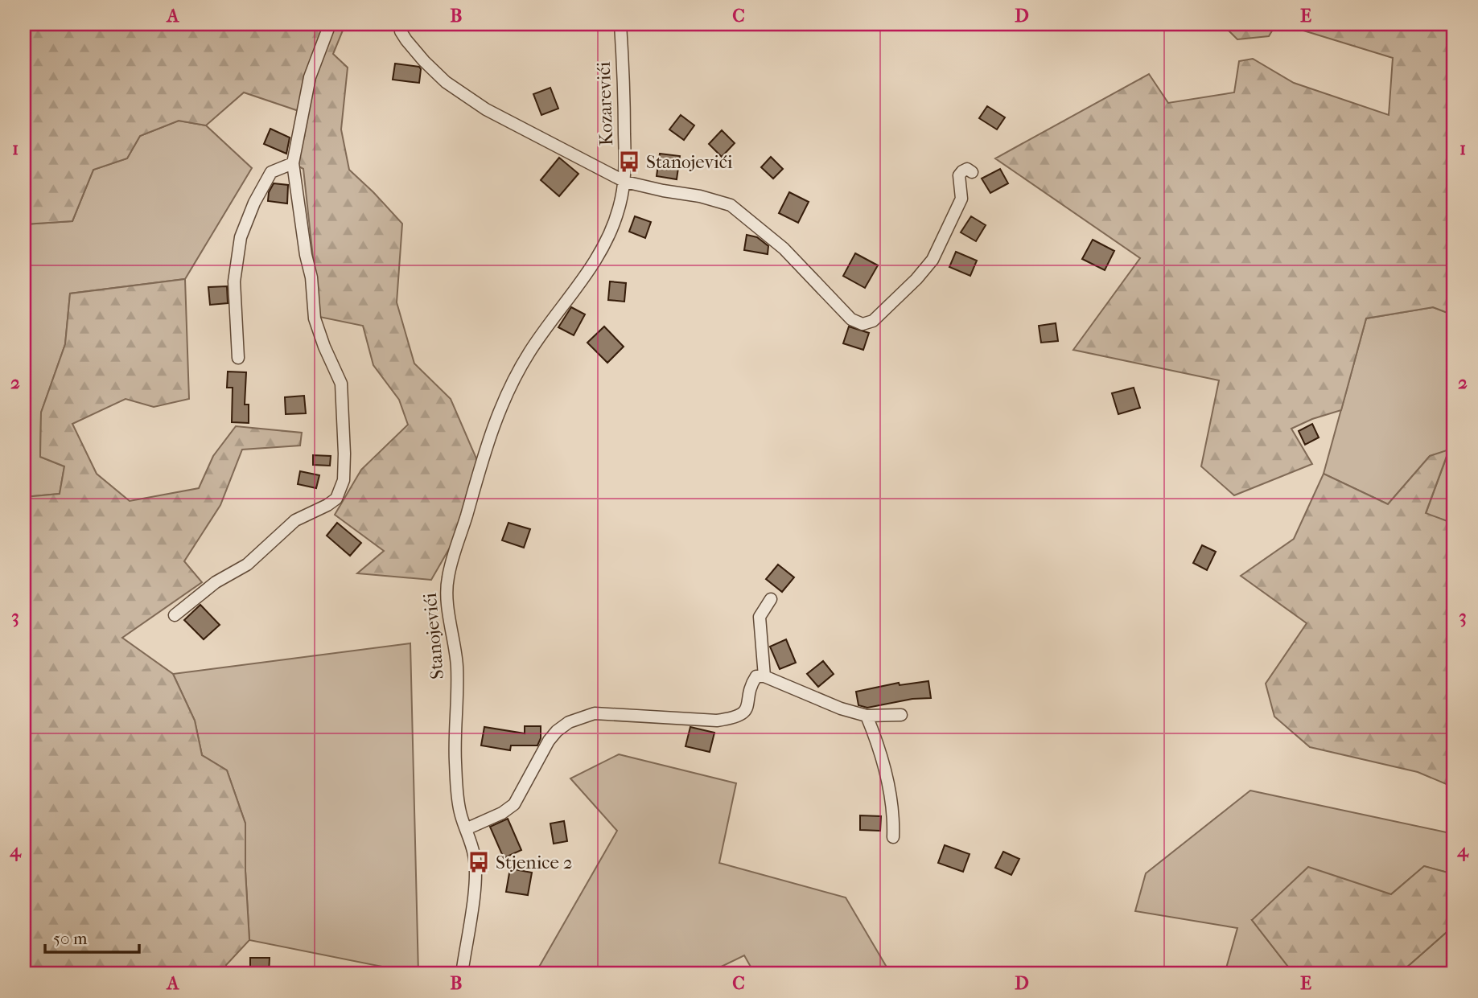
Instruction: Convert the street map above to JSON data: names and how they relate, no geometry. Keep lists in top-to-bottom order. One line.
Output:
{"streets":{"street":["Kozarevići","Stanojevići"]},"crossings":[["Kozarevići","Stanojevići"]],"places":{"bus stop":["Stanojevići","Stjenice 2"]},"scale_bar":"50 m","grid":{"columns":["A","B","C","D","E"],"rows":["1","2","3","4"]}}
